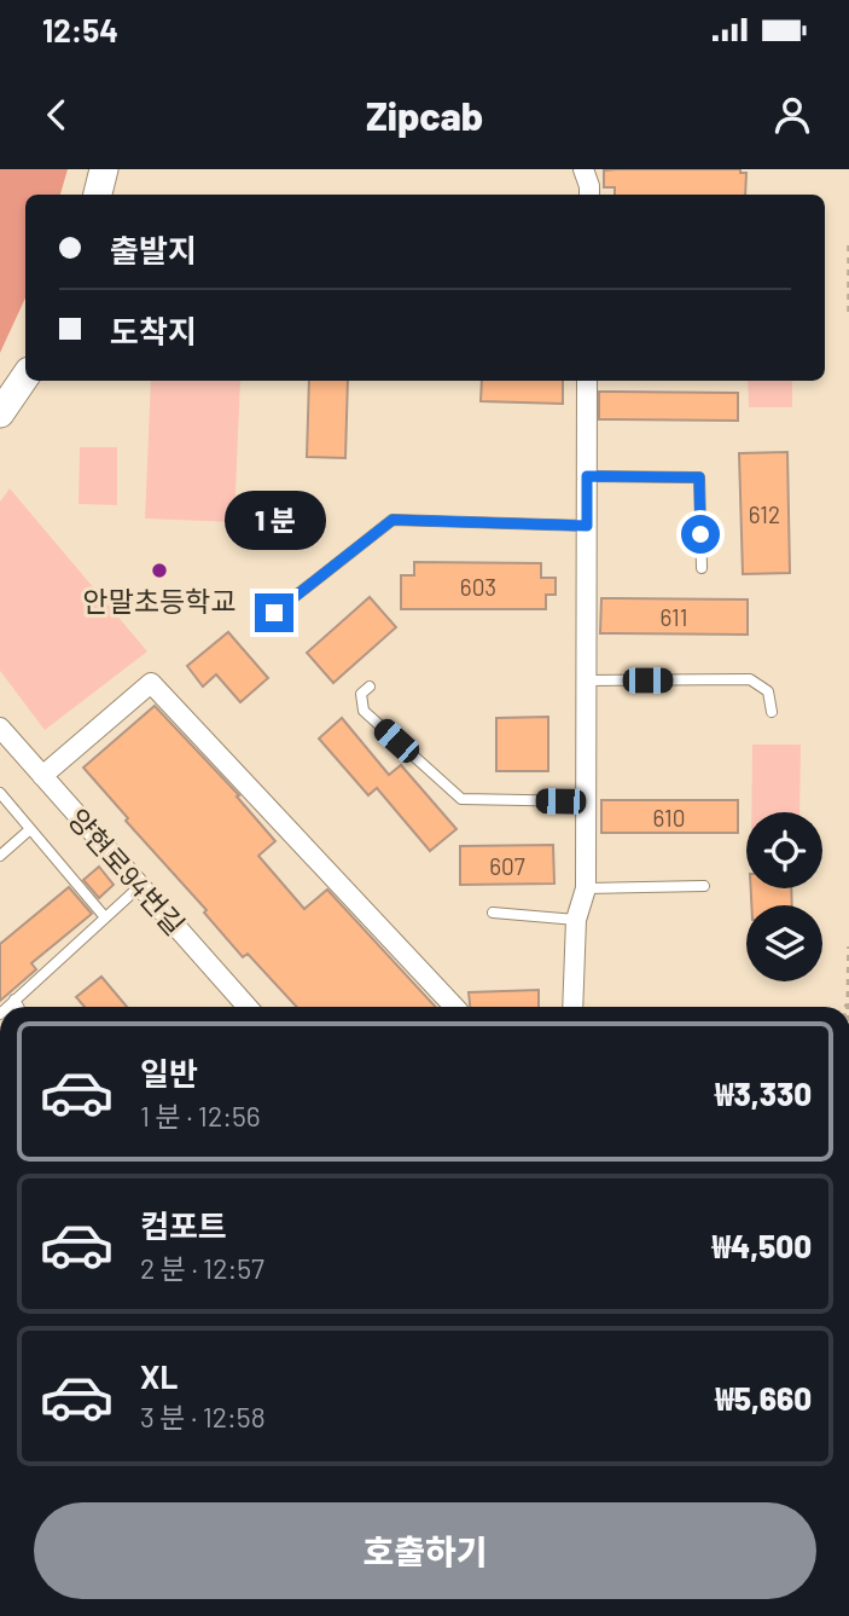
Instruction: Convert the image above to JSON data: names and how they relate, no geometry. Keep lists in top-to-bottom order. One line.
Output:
{"streets":{"street":["양현로94번길"]},"places":["안말초등학교"],"house_numbers":["612","603","611","610","607"],"page":{"status":"12:54","header":"Zipcab","banner":["출발지","도착지"],"bubble":"1 분","list":[{"name":"일반","note":"1 분 · 12:56","value":"₩3,330"},{"name":"컴포트","note":"2 분 · 12:57","value":"₩4,500"},{"name":"XL","note":"3 분 · 12:58","value":"₩5,660"}],"buttons":"호출하기"}}
